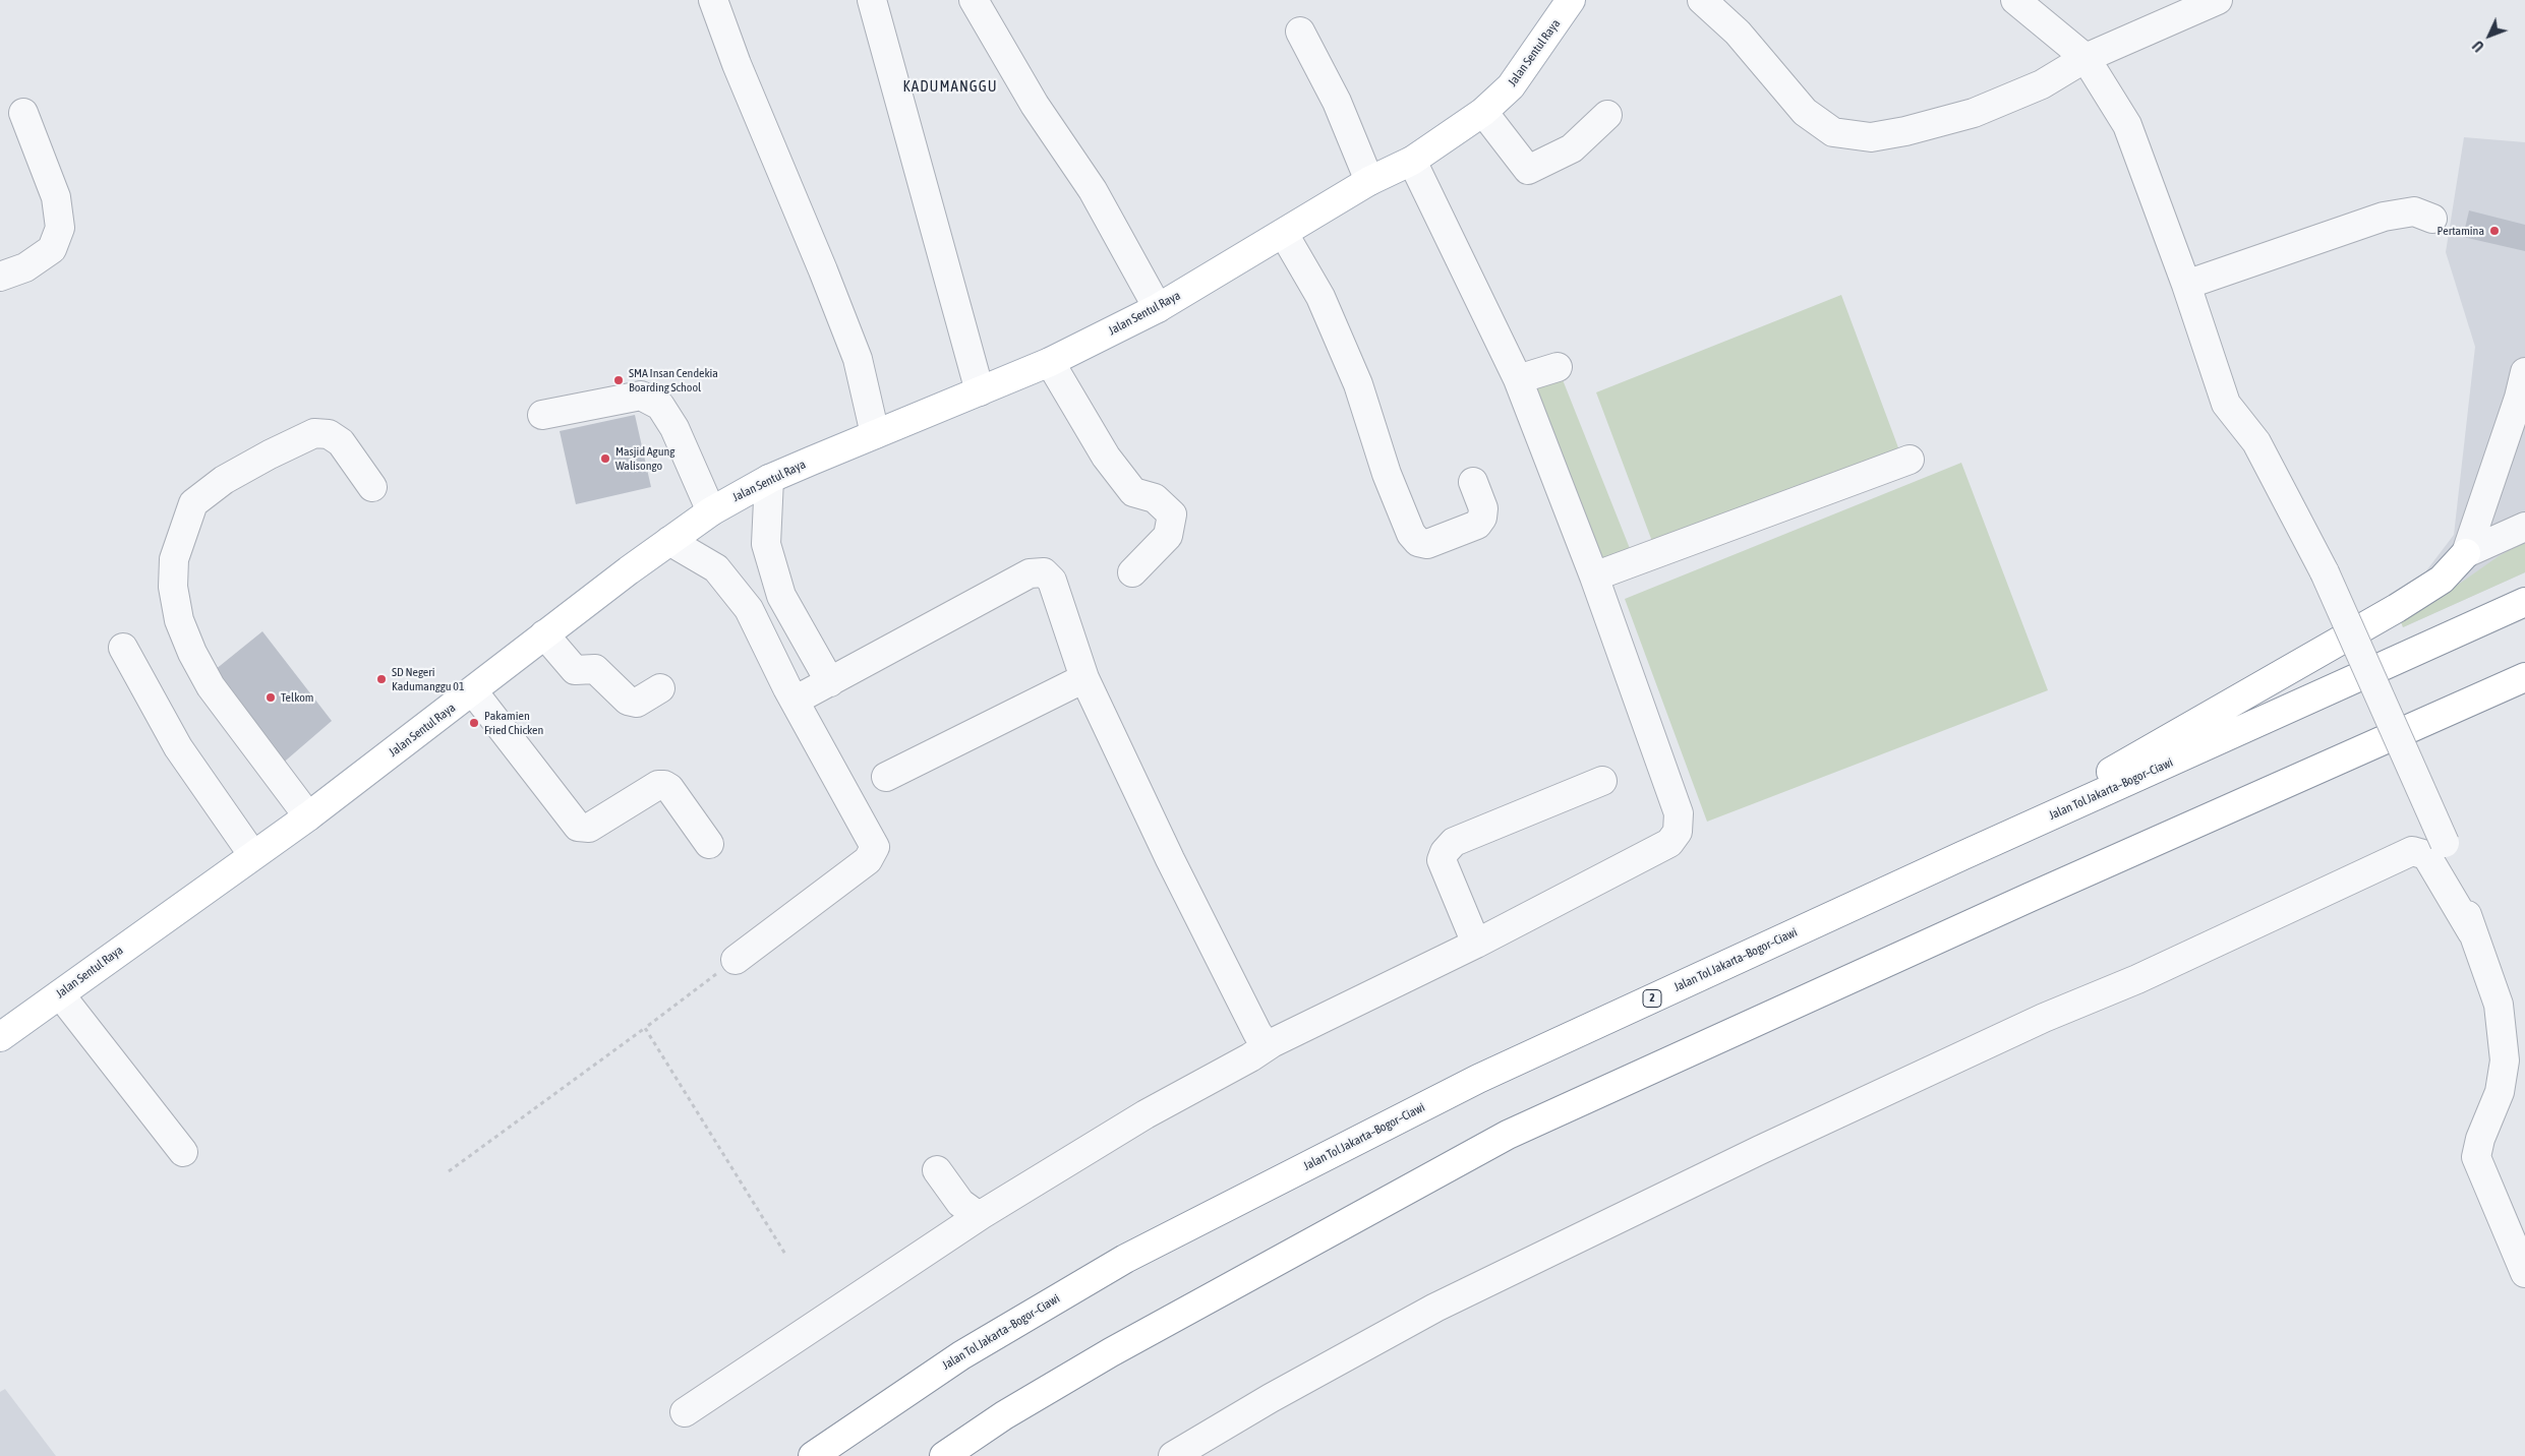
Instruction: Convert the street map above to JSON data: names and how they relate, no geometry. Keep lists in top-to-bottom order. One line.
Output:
{"streets":{"main road":["Jalan Sentul Raya","Jalan Tol Jakarta–Bogor–Ciawi","2"]},"districts":["KADUMANGGU"],"places":["Pertamina","SMA Insan Cendekia Boarding School","Masjid Agung Walisongo","SD Negeri Kadumanggu 01","Telkom","Pakamien Fried Chicken"],"north":"bottom left"}
